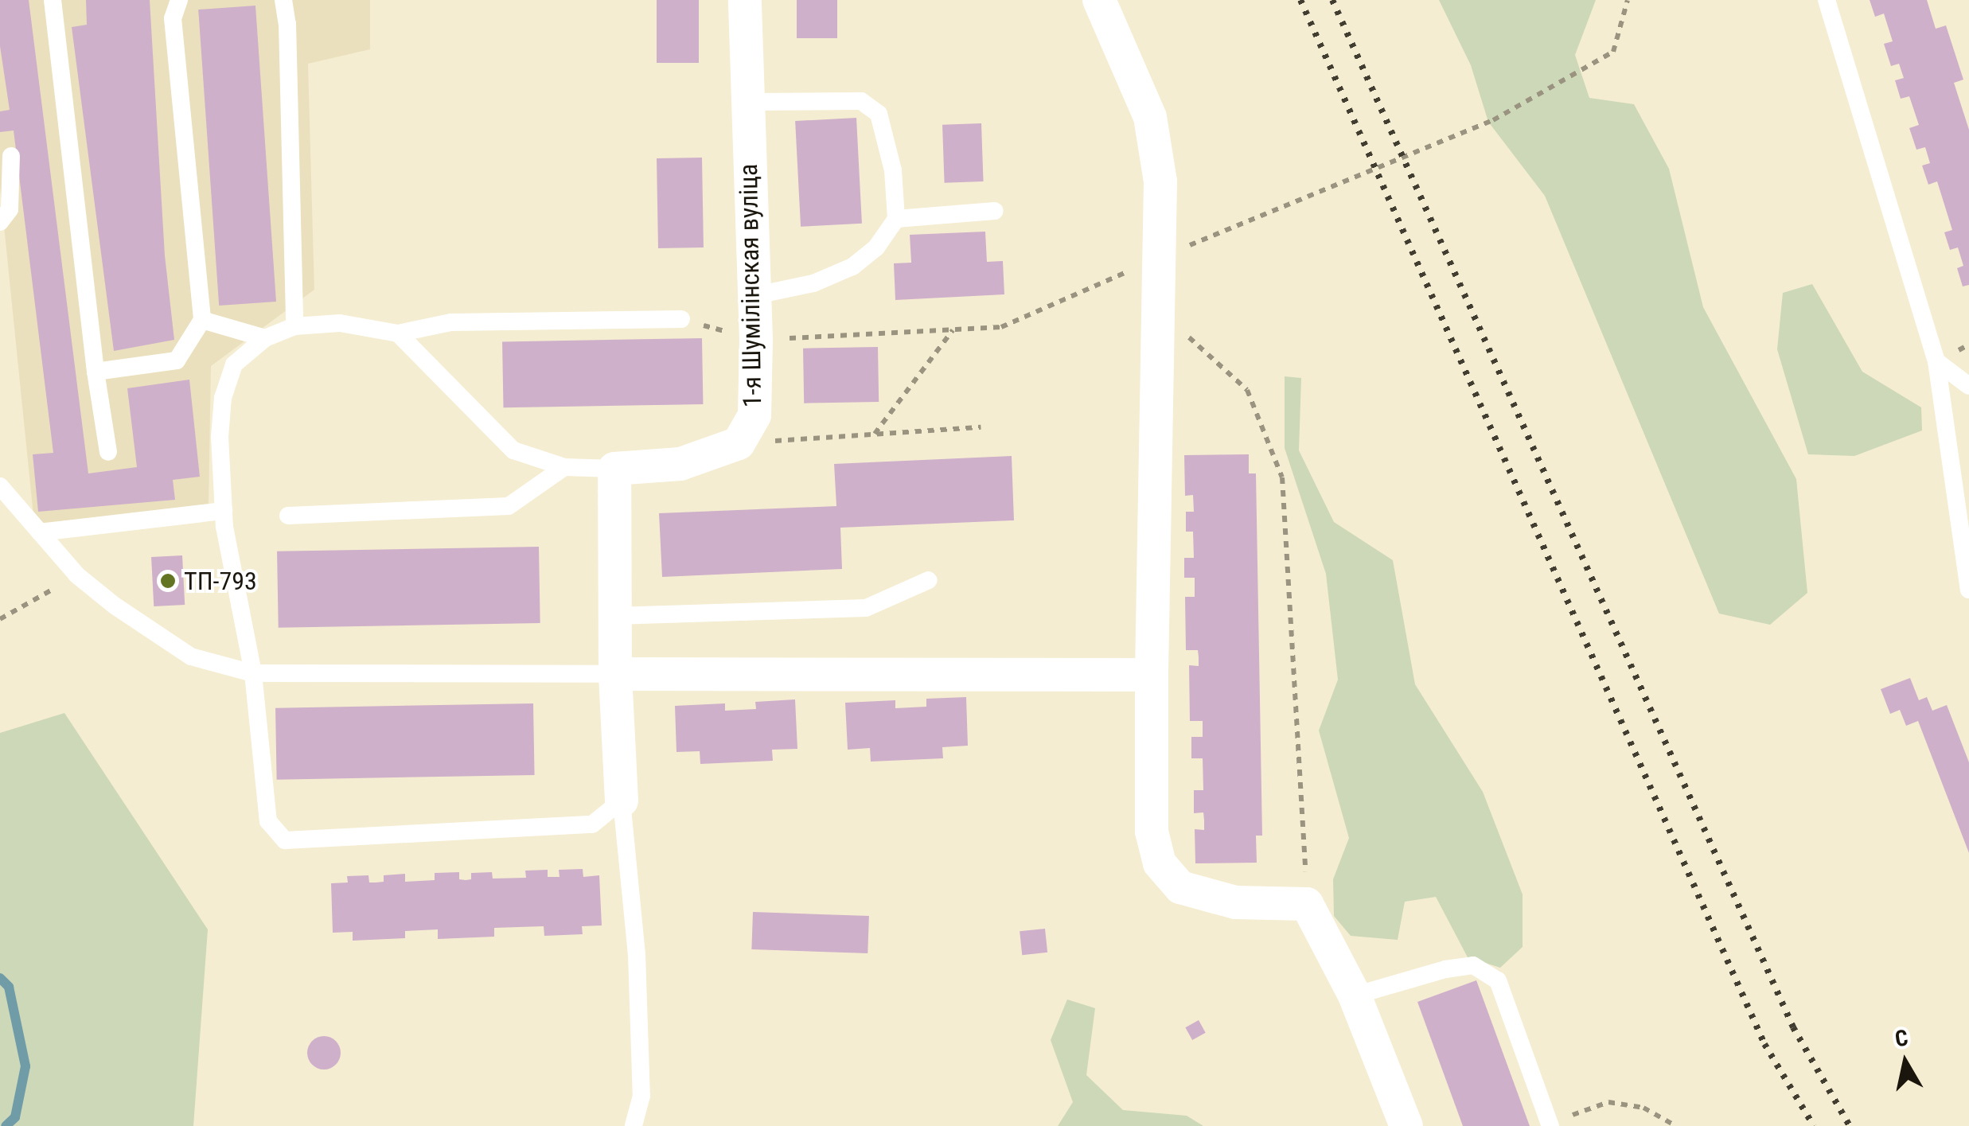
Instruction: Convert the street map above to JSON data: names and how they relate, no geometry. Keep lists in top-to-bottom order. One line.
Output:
{"streets":{"street":["1-я Шумілінская вуліца"]},"places":["ТП-793"],"north":"top"}
